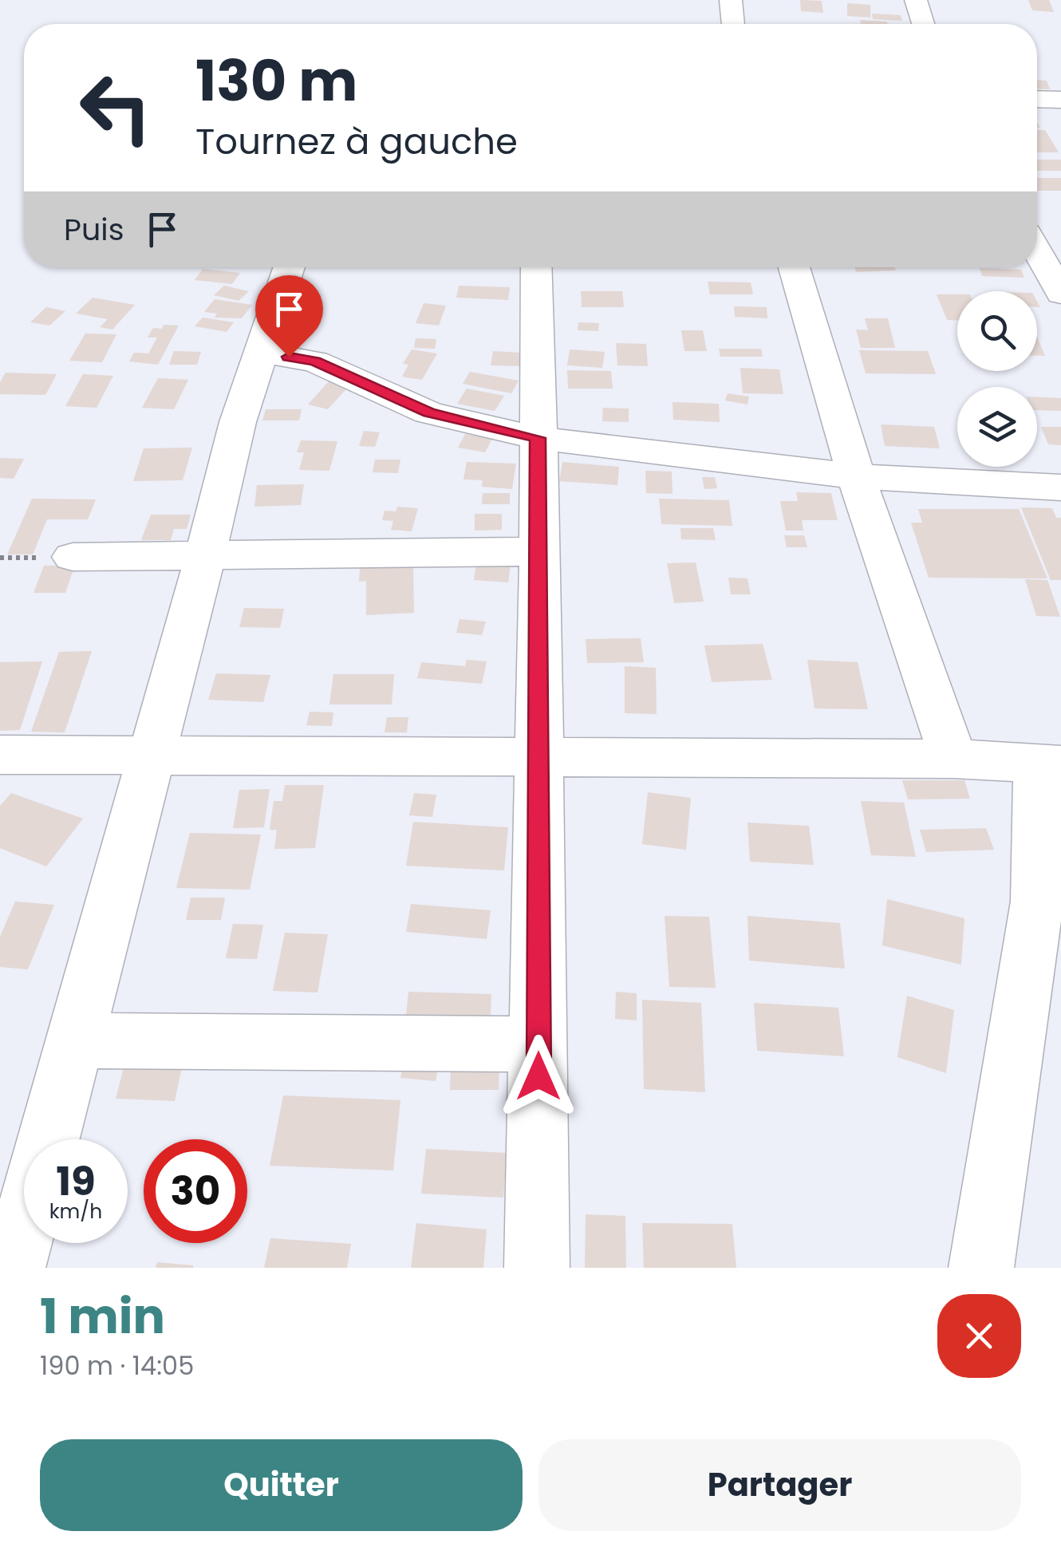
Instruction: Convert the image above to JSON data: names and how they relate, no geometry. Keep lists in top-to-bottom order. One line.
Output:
{"page":{"turn":["130 m","Tournez à gauche"],"then":"Puis","speed":"19 km/h","limit":"30","heading":["1 min","190 m · 14:05"],"buttons":["Quitter","Partager"]}}
